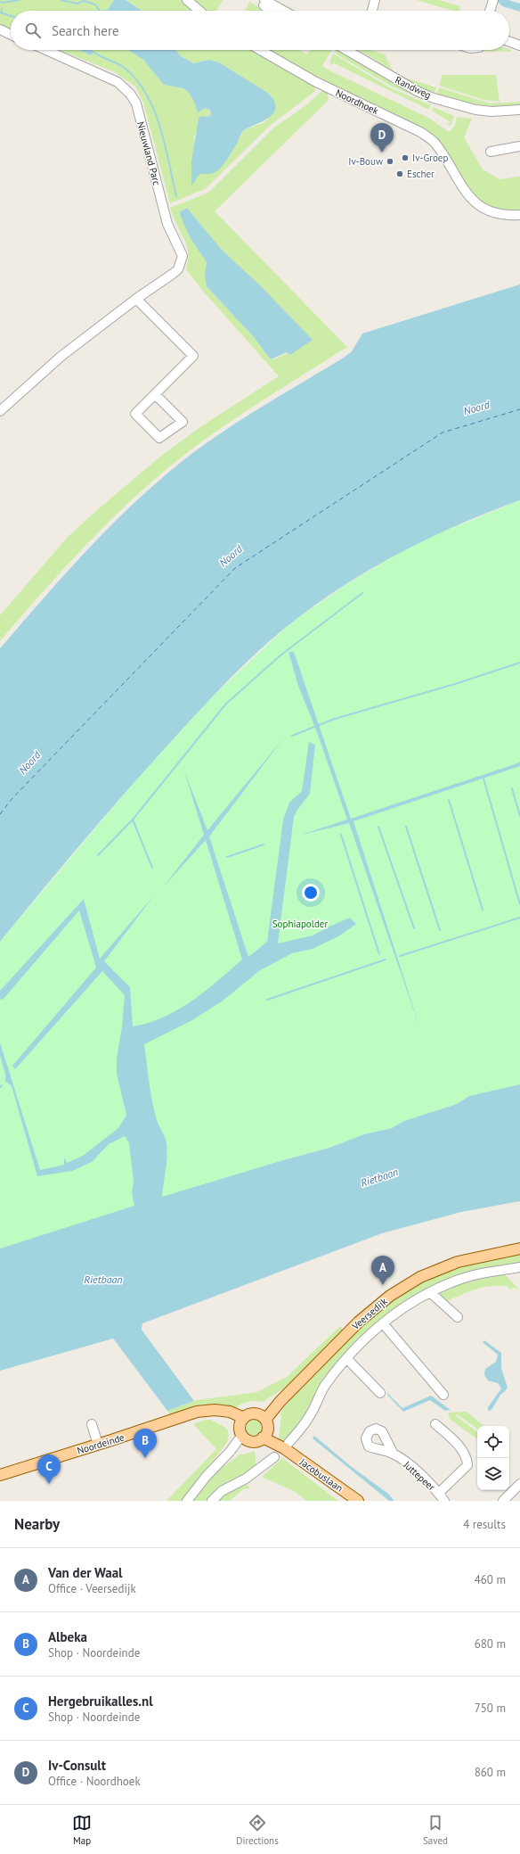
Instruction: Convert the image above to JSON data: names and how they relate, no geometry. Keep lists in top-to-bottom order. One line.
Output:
{"streets":{"main road":["Veersedijk","Noordeinde","Jacobuslaan"],"street":["Randweg","Noordhoek","Nieuwland Parc","Juttepeer"]},"crossings":[["Veersedijk","Noordeinde"],["Veersedijk","Jacobuslaan"],["Noordeinde","Jacobuslaan"]],"water":["Noord","Rietbaan"],"parks":["Sophiapolder"],"places":["Iv-Groep","Iv-Bouw","Escher"],"page":{"search":"Search here","pins":["D","A","B","C"],"heading":["Nearby","4 results"],"list":[{"mark":"A","name":"Van der Waal","note":"Office · Veersedijk","value":"460 m"},{"mark":"B","name":"Albeka","note":"Shop · Noordeinde","value":"680 m"},{"mark":"C","name":"Hergebruikalles.nl","note":"Shop · Noordeinde","value":"750 m"},{"mark":"D","name":"Iv-Consult","note":"Office · Noordhoek","value":"860 m"}],"nav":["Map","Directions","Saved"]}}
